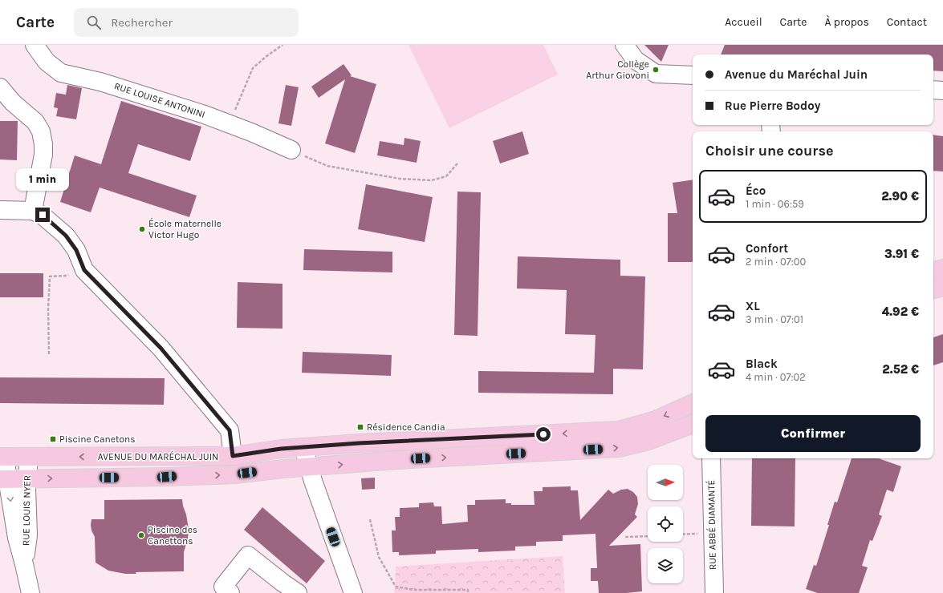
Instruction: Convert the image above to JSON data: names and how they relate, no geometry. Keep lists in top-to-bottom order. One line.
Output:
{"streets":{"main road":["AVENUE DU MARÉCHAL JUIN"],"street":["RUE LOUISE ANTONINI","RUE LOUIS NYER","RUE ABBÉ DIAMANTÉ"]},"crossings":[["AVENUE DU MARÉCHAL JUIN","RUE LOUIS NYER"]],"places":{"other":["Collège Arthur Giovoni","École maternelle Victor Hugo","Piscine des Canettons"],"transit":["Résidence Candia","Piscine Canetons"]},"north":"right","page":{"header":"Carte","search":"Rechercher","nav":["Accueil","Carte","À propos","Contact"],"banner":["Avenue du Maréchal Juin","Rue Pierre Bodoy"],"heading":"Choisir une course","bubble":"1 min","list":[{"name":"Éco","note":"1 min · 06:59","value":"2.90 €"},{"name":"Confort","note":"2 min · 07:00","value":"3.91 €"},{"name":"XL","note":"3 min · 07:01","value":"4.92 €"},{"name":"Black","note":"4 min · 07:02","value":"2.52 €"}],"buttons":"Confirmer"}}
